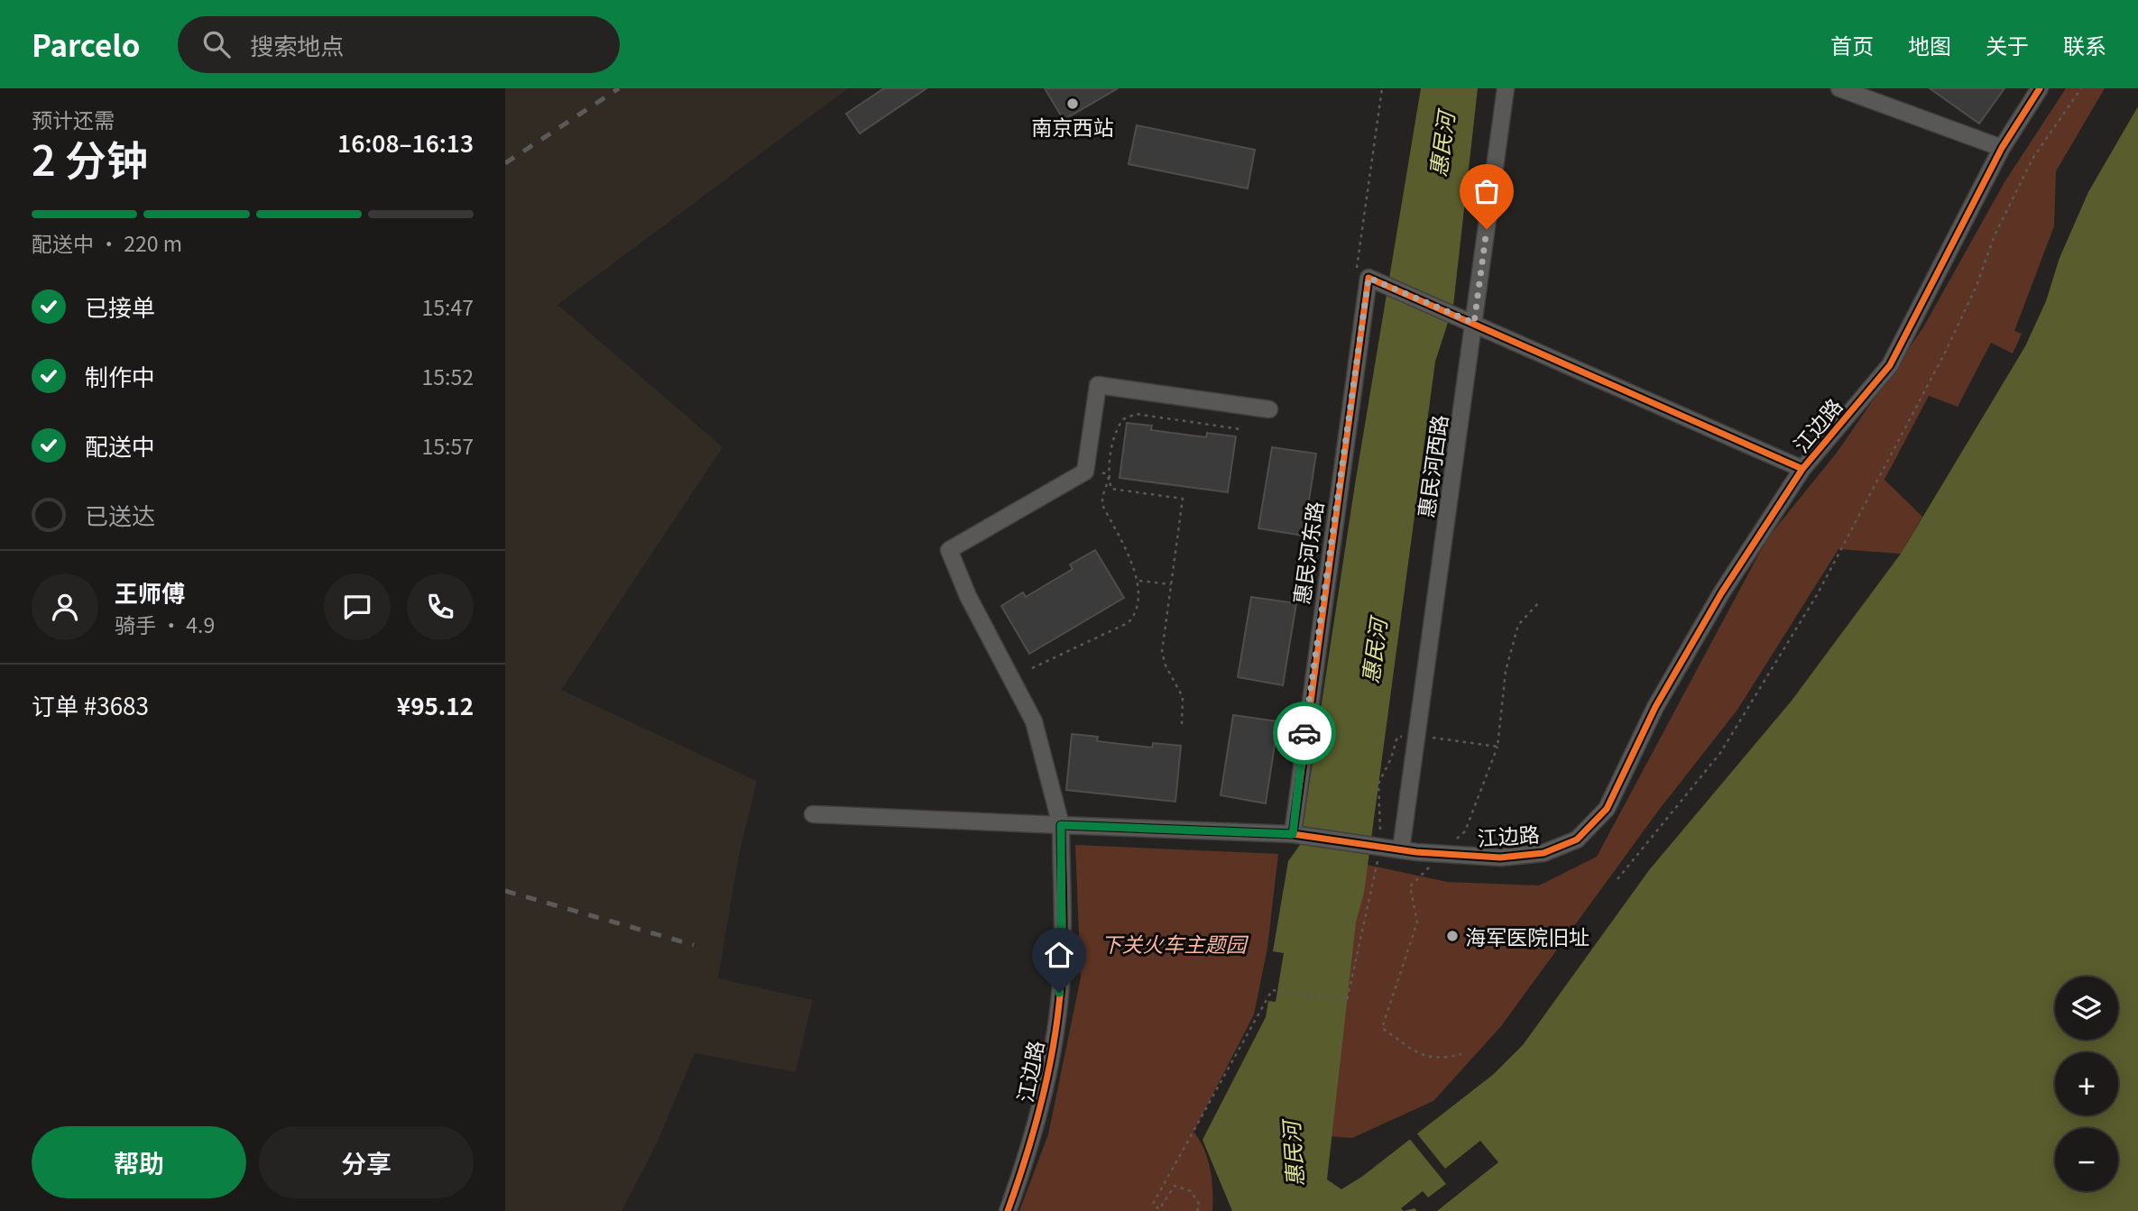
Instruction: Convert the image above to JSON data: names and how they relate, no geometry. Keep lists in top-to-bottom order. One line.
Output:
{"streets":{"street":["江边路","惠民河西路","惠民河东路"]},"crossings":[["江边路","惠民河东路"],["惠民河西路","惠民河东路"]],"water":["惠民河"],"parks":["下关火车主题园"],"places":["南京西站","海军医院旧址"],"page":{"header":"Parcelo","search":"搜索地点","nav":["首页","地图","关于","联系"],"heading":["2 分钟","预计还需","16:08–16:13"],"panel":["王师傅","骑手 · 4.9","订单 #3683","¥95.12"],"bar":"配送中 · 220 m","list":[["已接单","15:47"],["制作中","15:52"],["配送中","15:57"],"已送达"],"map_buttons":["+","−"],"buttons":["帮助","分享"]}}
